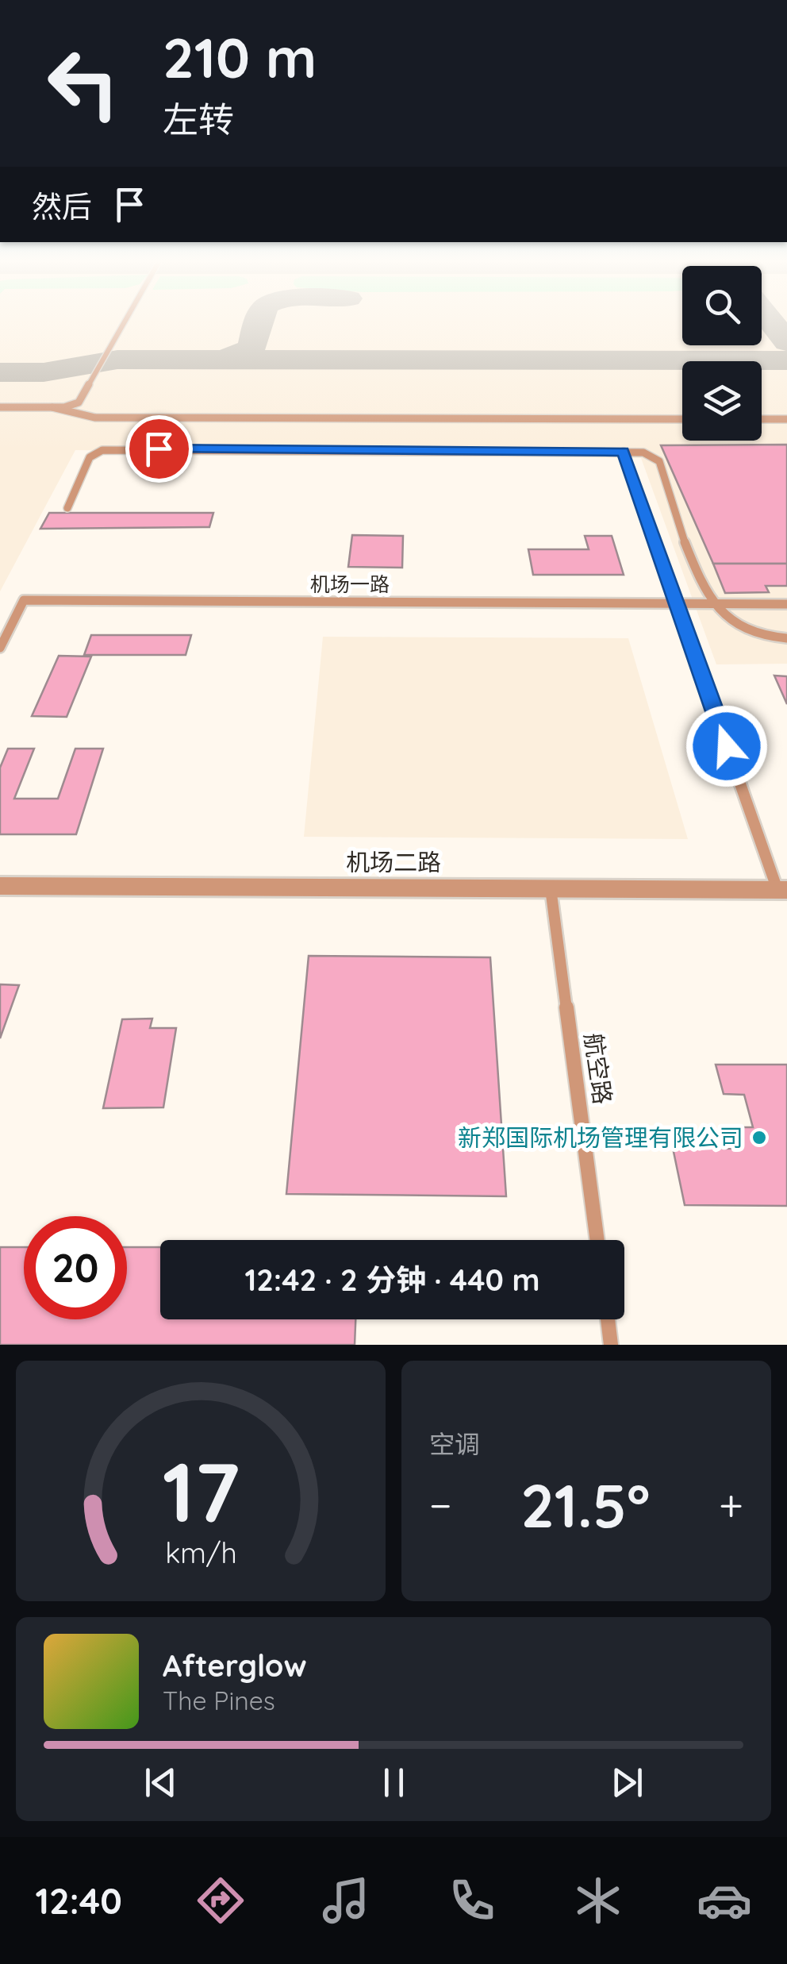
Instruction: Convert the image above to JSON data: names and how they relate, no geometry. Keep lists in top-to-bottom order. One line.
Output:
{"streets":{"street":["机场二路"],"lane":["机场一路","航空路"]},"crossings":[["机场二路","航空路"]],"places":["新郑国际机场管理有限公司"],"page":{"turn":["210 m","左转"],"then":"然后","limit":"20","trip":"12:42 · 2 分钟 · 440 m","tile":"空调","heat":["−","21.5°","+"],"song":["Afterglow","The Pines"],"tabs":"12:40","gauge":["17","km/h"]}}
